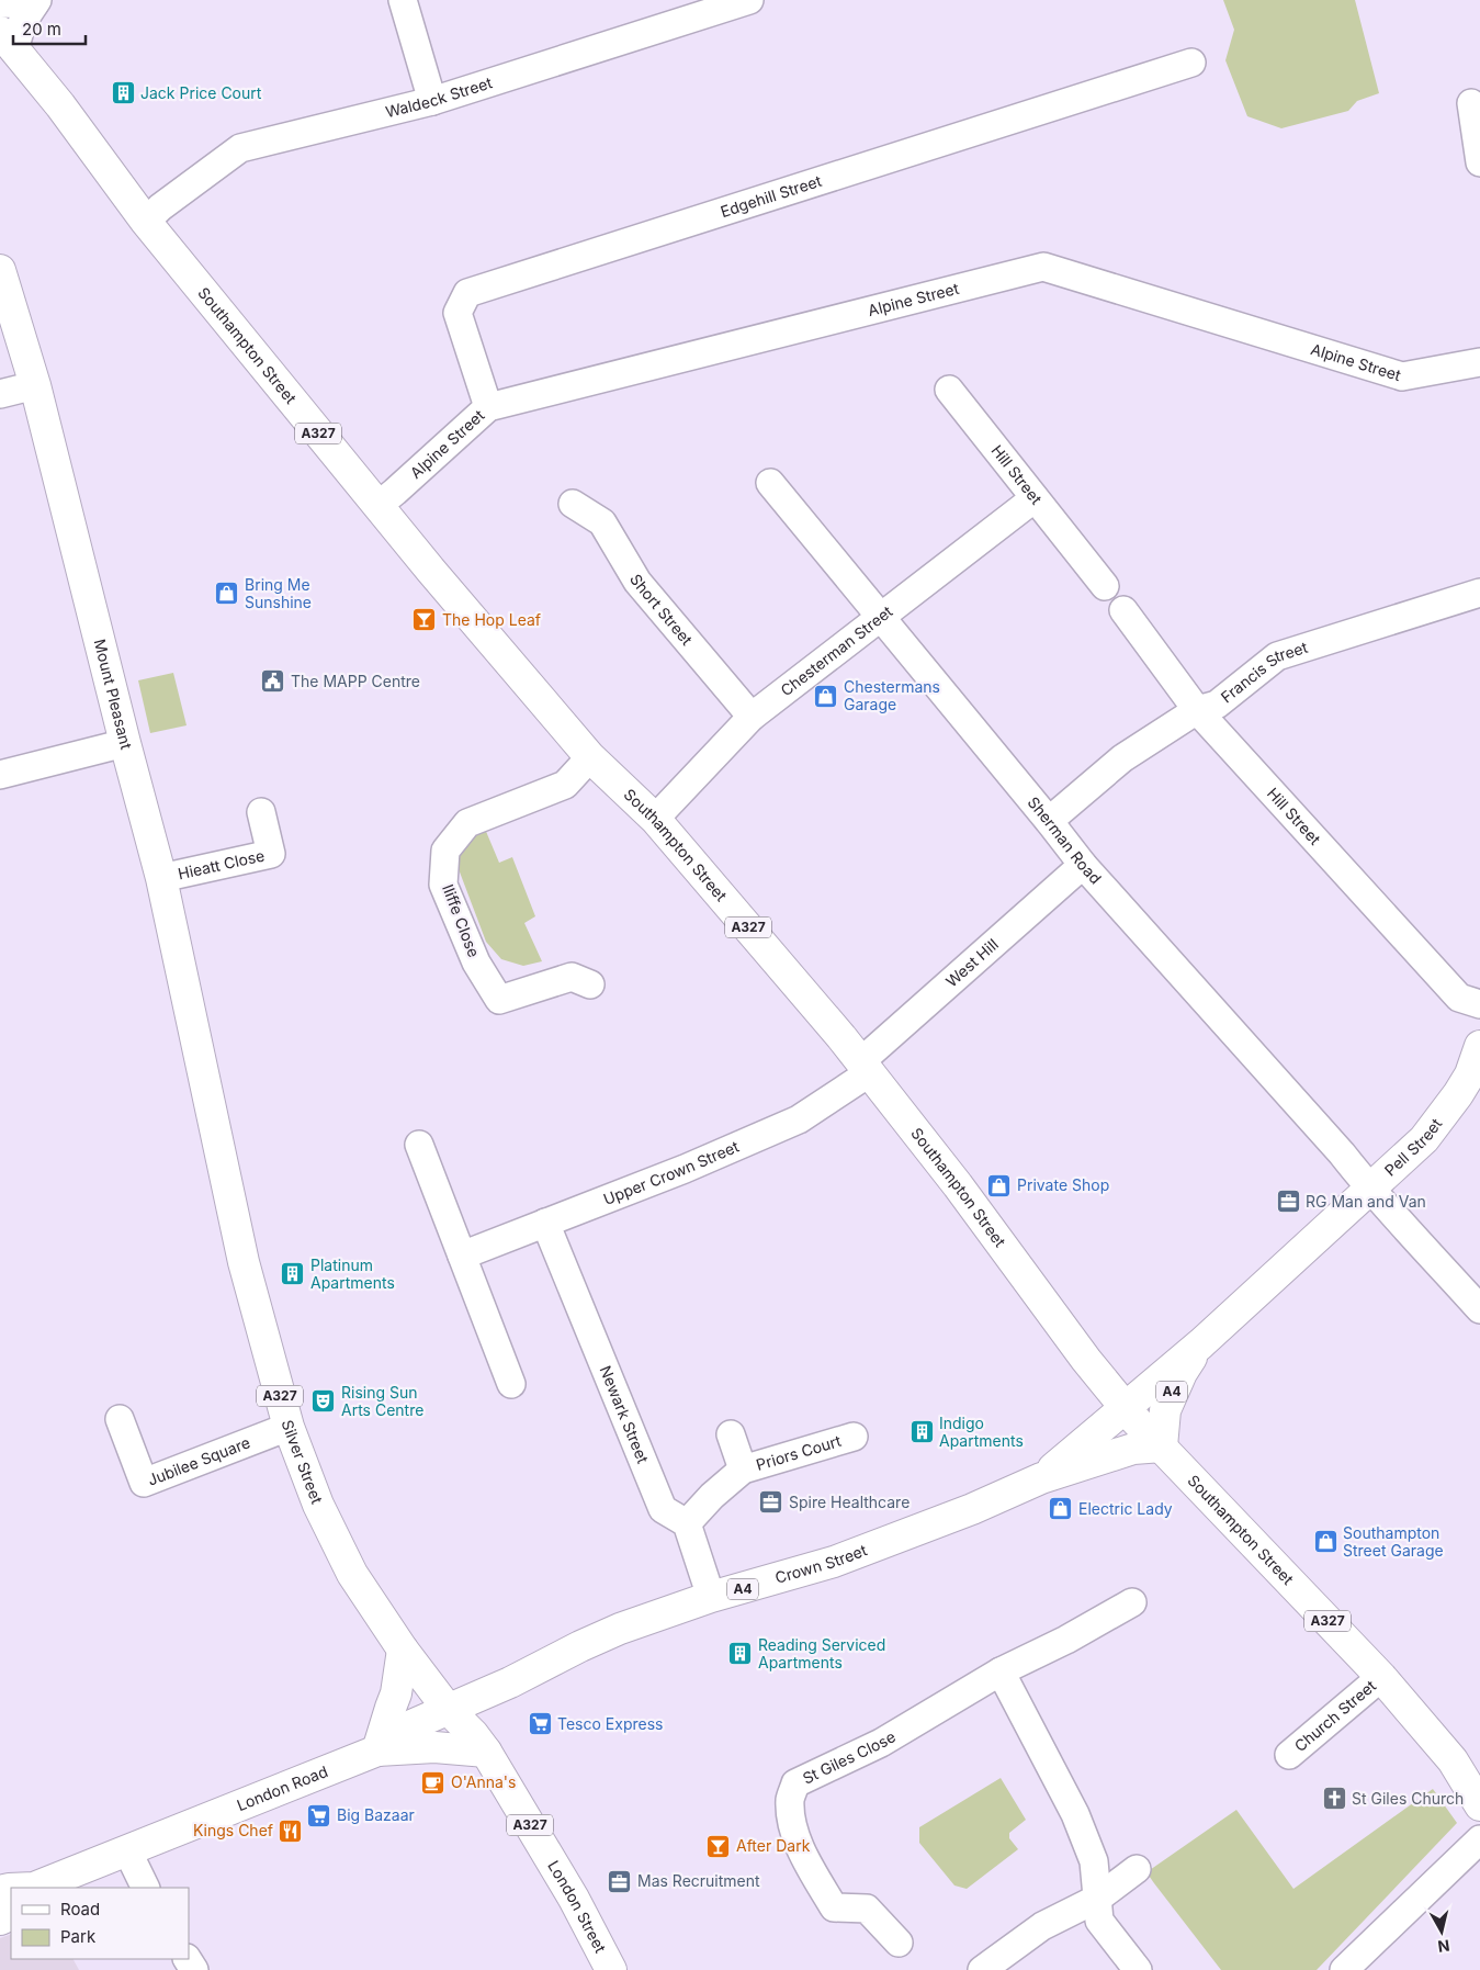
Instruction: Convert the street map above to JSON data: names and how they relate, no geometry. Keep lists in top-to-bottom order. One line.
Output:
{"streets":{"main road":["Southampton Street","A327","Mount Pleasant","Pell Street","A4","Silver Street","Crown Street","London Road","London Street"],"street":["Waldeck Street","Edgehill Street","Alpine Street","Hill Street","Short Street","Chesterman Street","Francis Street","Sherman Road","Hieatt Close","Iliffe Close","West Hill","Upper Crown Street","Newark Street","Priors Court","Jubilee Square","Church Street","St Giles Close"]},"crossings":[["Waldeck Street","Southampton Street"],["Edgehill Street","Alpine Street"],["Alpine Street","Southampton Street"],["Southampton Street","Chesterman Street"],["Southampton Street","Iliffe Close"],["Southampton Street","West Hill"],["Southampton Street","Pell Street"],["Southampton Street","Upper Crown Street"],["Southampton Street","Crown Street"],["Southampton Street","Church Street"],["Hill Street","Chesterman Street"],["Hill Street","Francis Street"],["Short Street","Chesterman Street"],["Chesterman Street","Sherman Road"],["Francis Street","Sherman Road"],["Mount Pleasant","Hieatt Close"],["Mount Pleasant","Silver Street"],["Sherman Road","West Hill"],["Sherman Road","Pell Street"],["West Hill","Upper Crown Street"],["Pell Street","Crown Street"],["Upper Crown Street","Newark Street"],["Newark Street","Priors Court"],["Jubilee Square","Silver Street"],["Silver Street","Crown Street"],["Silver Street","London Road"],["Silver Street","London Street"],["Crown Street","London Road"],["Crown Street","London Street"],["London Road","London Street"]],"places":{"building":["Jack Price Court","Platinum Apartments","Indigo Apartments","Reading Serviced Apartments"],"shop":["Bring Me Sunshine","Chestermans Garage","Private Shop","Electric Lady","Southampton Street Garage"],"bar":["The Hop Leaf","After Dark"],"public building":["The MAPP Centre"],"office":["RG Man and Van","Spire Healthcare","Mas Recruitment"],"theatre":["Rising Sun Arts Centre"],"supermarket":["Tesco Express","Big Bazaar"],"cafe":["O'Anna's"],"church":["St Giles Church"],"restaurant":["Kings Chef"]},"legend":["Road","Park"],"scale_bar":"20 m","north":"bottom"}
